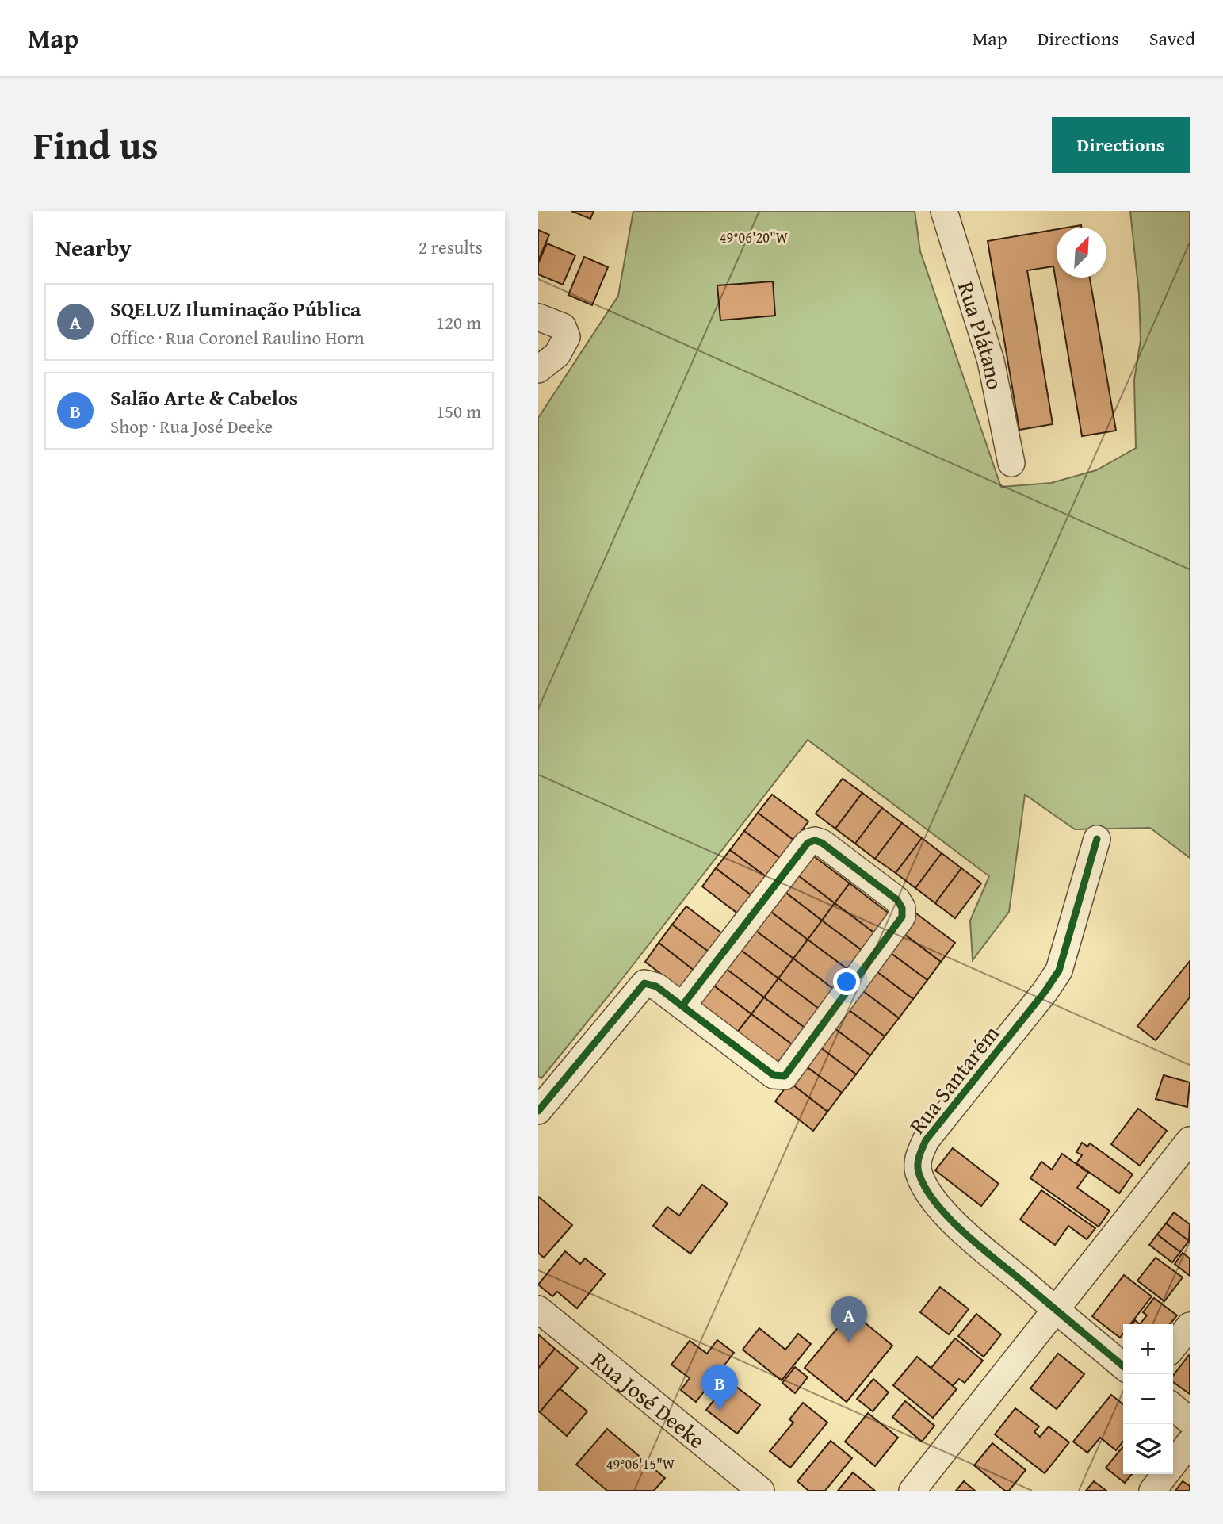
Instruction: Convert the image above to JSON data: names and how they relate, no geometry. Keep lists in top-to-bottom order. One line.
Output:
{"streets":{"street":["Rua Plátano","Rua Santarém","Rua José Deeke"]},"north":"top right","page":{"header":"Map","nav":["Map","Directions","Saved"],"title":"Find us","buttons":"Directions","heading":["Nearby","2 results"],"list":[{"mark":"A","name":"SQELUZ Iluminação Pública","note":"Office · Rua Coronel Raulino Horn","value":"120 m"},{"mark":"B","name":"Salão Arte & Cabelos","note":"Shop · Rua José Deeke","value":"150 m"}],"pins":["A","B"],"map_buttons":["+","−"]},"coordinates":["49°06'20\"W","49°06'15\"W"]}
